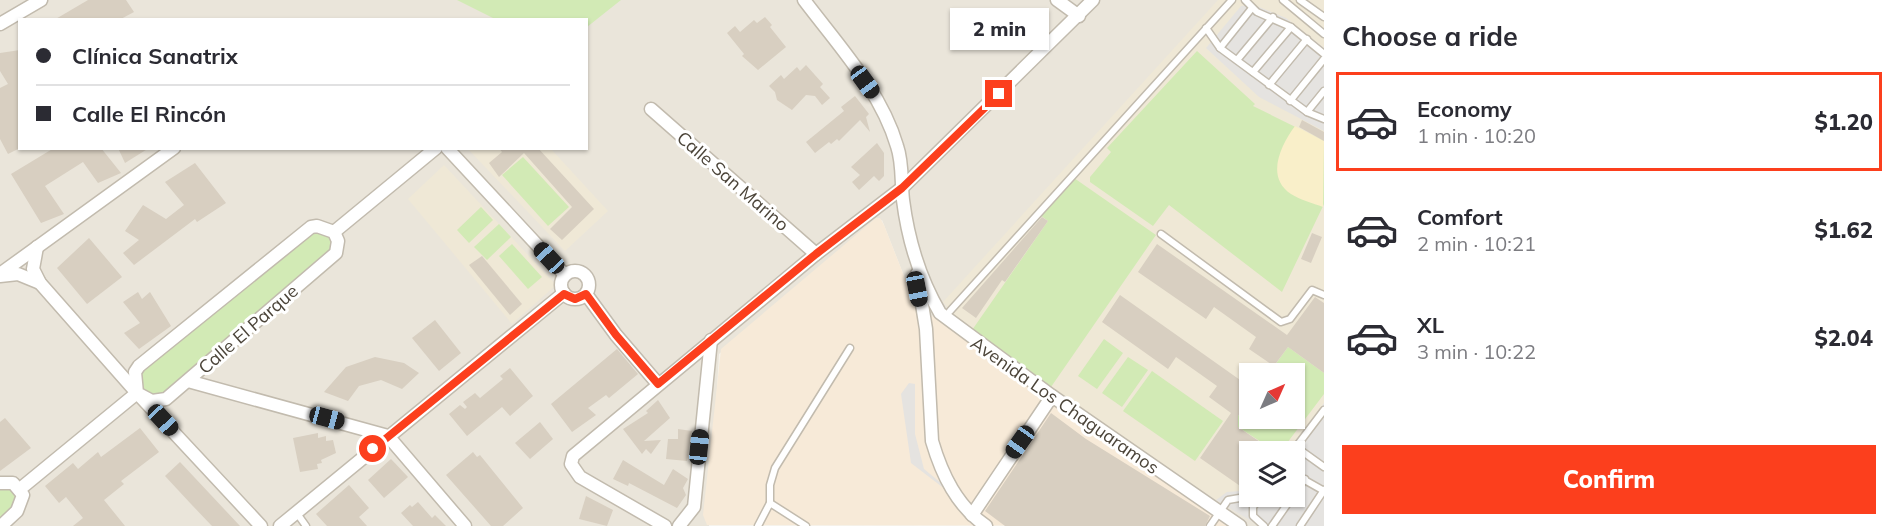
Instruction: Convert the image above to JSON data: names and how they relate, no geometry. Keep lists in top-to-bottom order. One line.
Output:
{"streets":{"street":["Calle San Marino","Calle El Parque","Avenida Los Chaguaramos"]},"north":"top right","page":{"heading":"Choose a ride","bubble":"2 min","banner":["Clínica Sanatrix","Calle El Rincón"],"list":[{"name":"Economy","note":"1 min · 10:20","value":"$1.20"},{"name":"Comfort","note":"2 min · 10:21","value":"$1.62"},{"name":"XL","note":"3 min · 10:22","value":"$2.04"}],"buttons":"Confirm"}}
